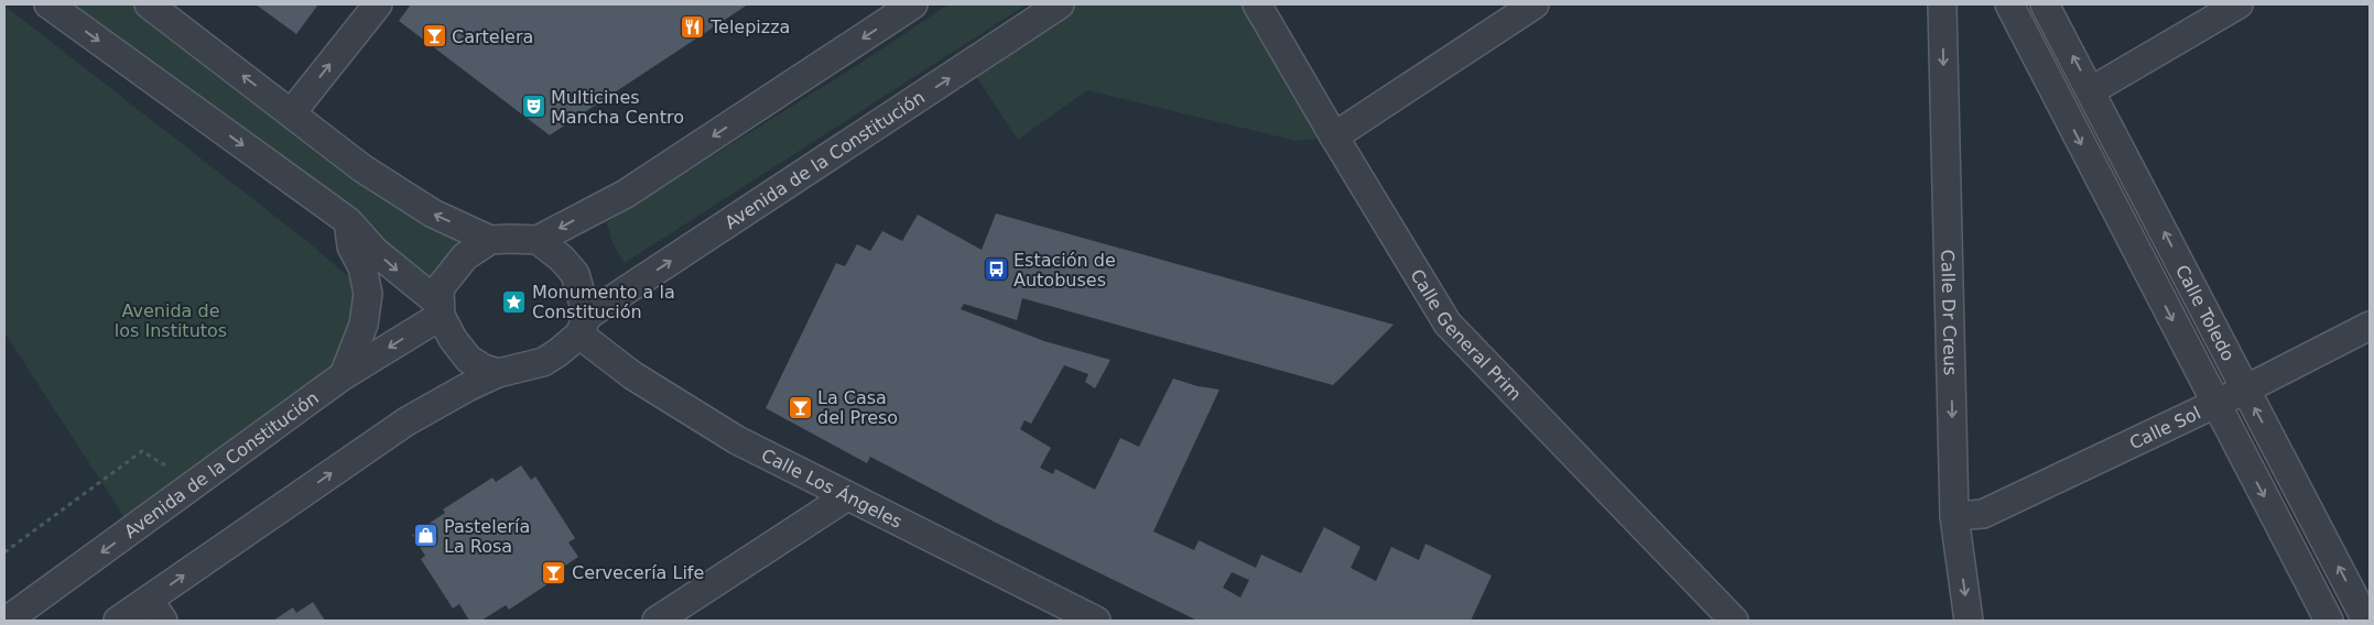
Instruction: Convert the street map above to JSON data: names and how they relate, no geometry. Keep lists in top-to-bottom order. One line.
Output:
{"streets":{"street":["Avenida de la Constitución","Calle Dr Creus","Calle Toledo","Calle General Prim","Calle Sol","Calle Los Ángeles"]},"crossings":[["Avenida de la Constitución","Calle Los Ángeles"],["Calle Dr Creus","Calle Sol"],["Calle Toledo","Calle Sol"]],"one_way":["Calle Dr Creus"],"parks":["Avenida de los Institutos"],"places":{"restaurant":["Telepizza"],"bar":["Cartelera","La Casa del Preso","Cervecería Life"],"theatre":["Multicines Mancha Centro"],"bus stop":["Estación de Autobuses"],"place":["Monumento a la Constitución"],"shop":["Pastelería La Rosa"]}}
